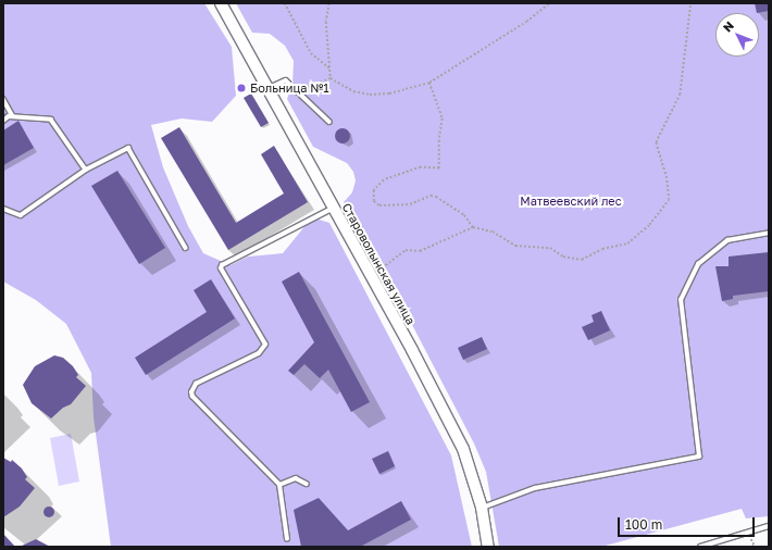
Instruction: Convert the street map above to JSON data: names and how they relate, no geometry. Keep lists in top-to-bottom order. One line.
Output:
{"streets":{"street":["Староволынская улица"]},"parks":["Матвеевский лес"],"places":["Больница №1"],"scale_bar":"100 m","north":"top left"}
